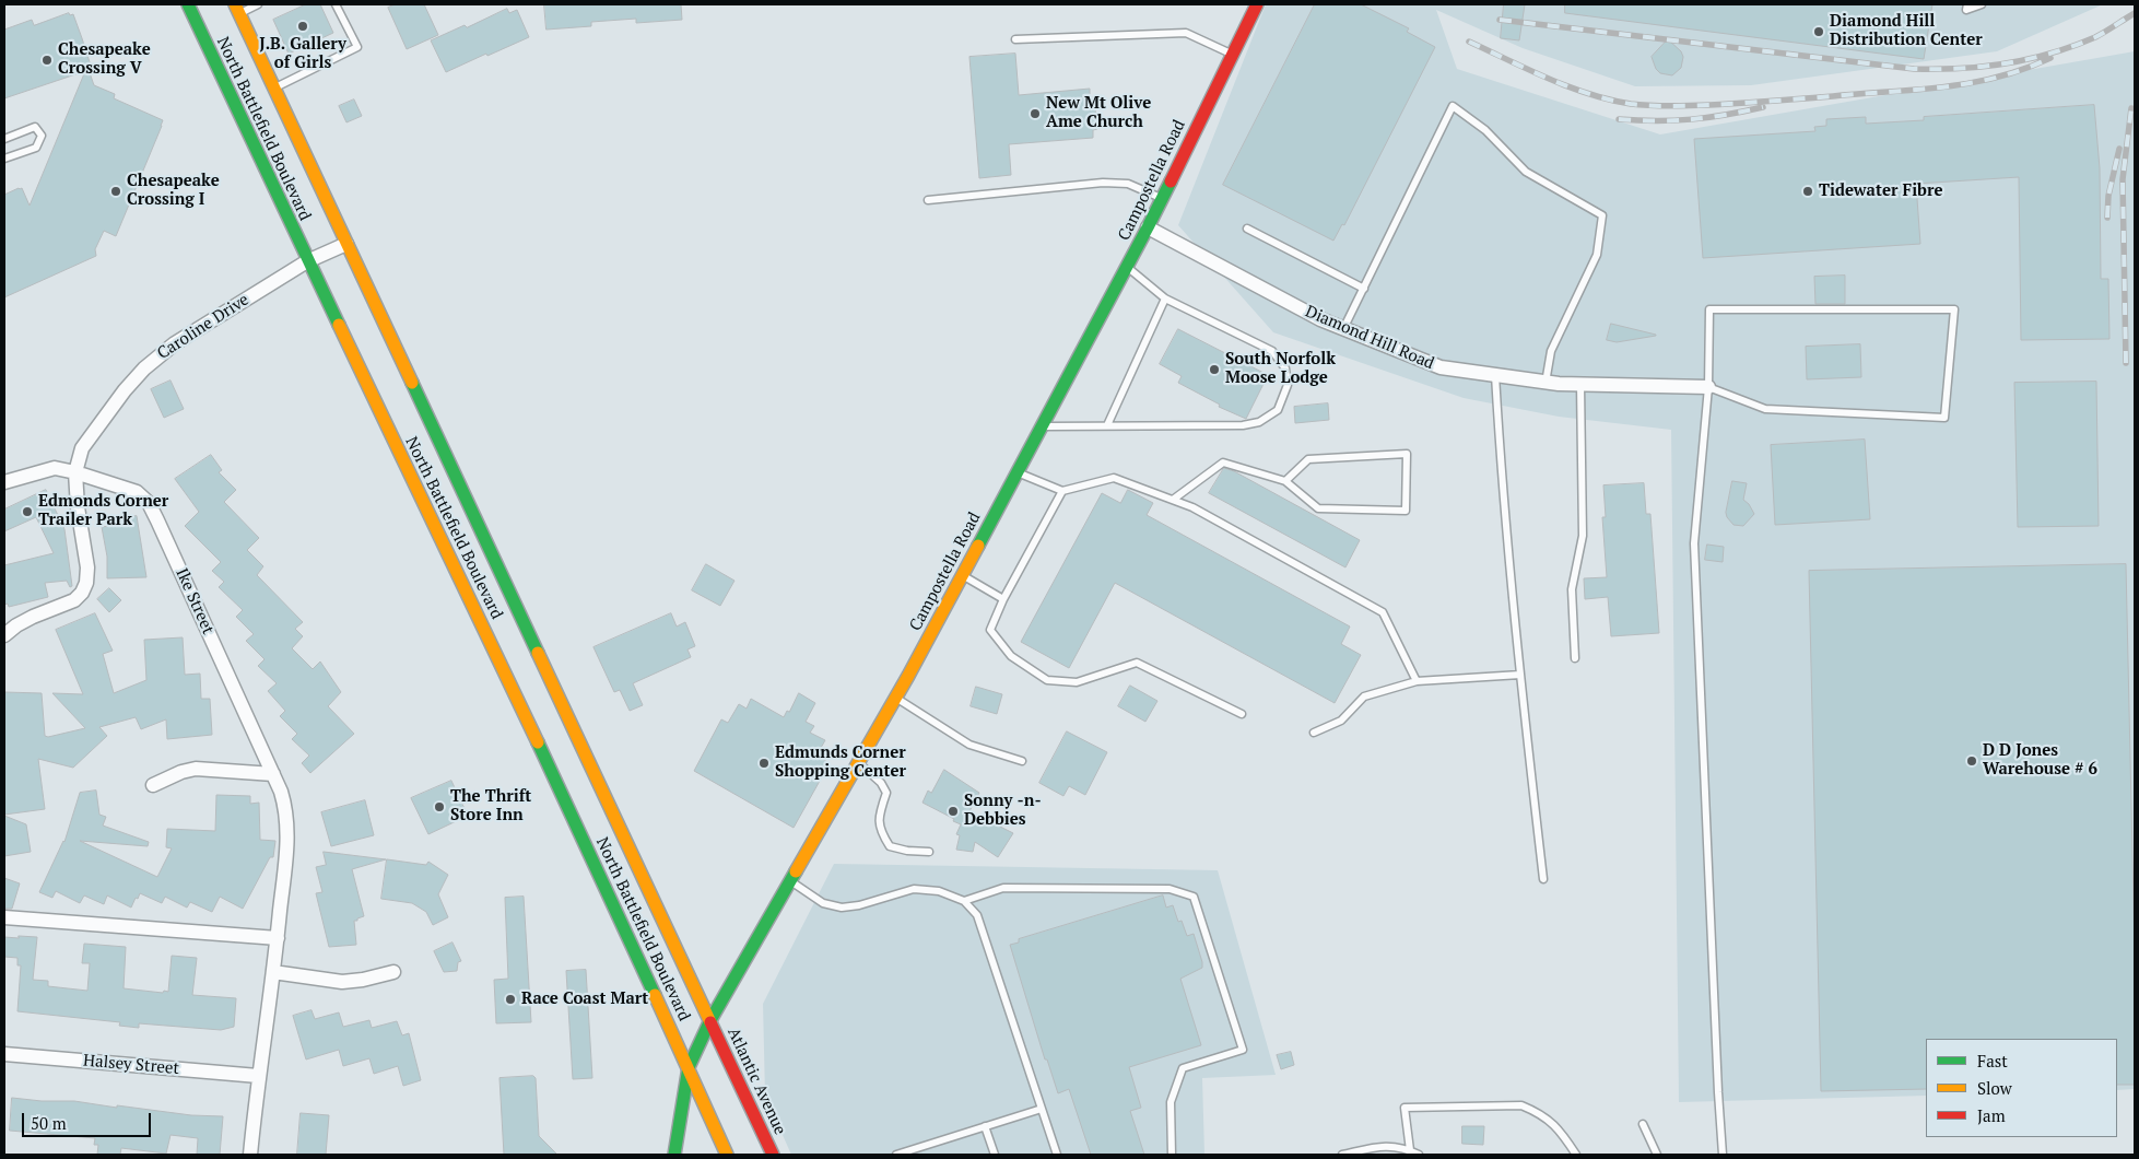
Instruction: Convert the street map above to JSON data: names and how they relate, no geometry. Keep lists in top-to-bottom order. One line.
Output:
{"streets":{"main road":["North Battlefield Boulevard","Campostella Road","Atlantic Avenue"],"street":["Caroline Drive","Diamond Hill Road","Ike Street","Halsey Street"]},"crossings":[["North Battlefield Boulevard","Campostella Road"],["North Battlefield Boulevard","Caroline Drive"],["North Battlefield Boulevard","Atlantic Avenue"],["Campostella Road","Diamond Hill Road"],["Campostella Road","Atlantic Avenue"],["Caroline Drive","Ike Street"],["Ike Street","Halsey Street"]],"places":["J.B. Gallery of Girls","Diamond Hill Distribution Center","Chesapeake Crossing V","New Mt Olive Ame Church","Chesapeake Crossing I","Tidewater Fibre","South Norfolk Moose Lodge","Edmonds Corner Trailer Park","D D Jones Warehouse # 6","Edmunds Corner Shopping Center","The Thrift Store Inn","Sonny -n- Debbies","Race Coast Mart"],"legend":["Fast","Slow","Jam"],"scale_bar":"50 m"}
